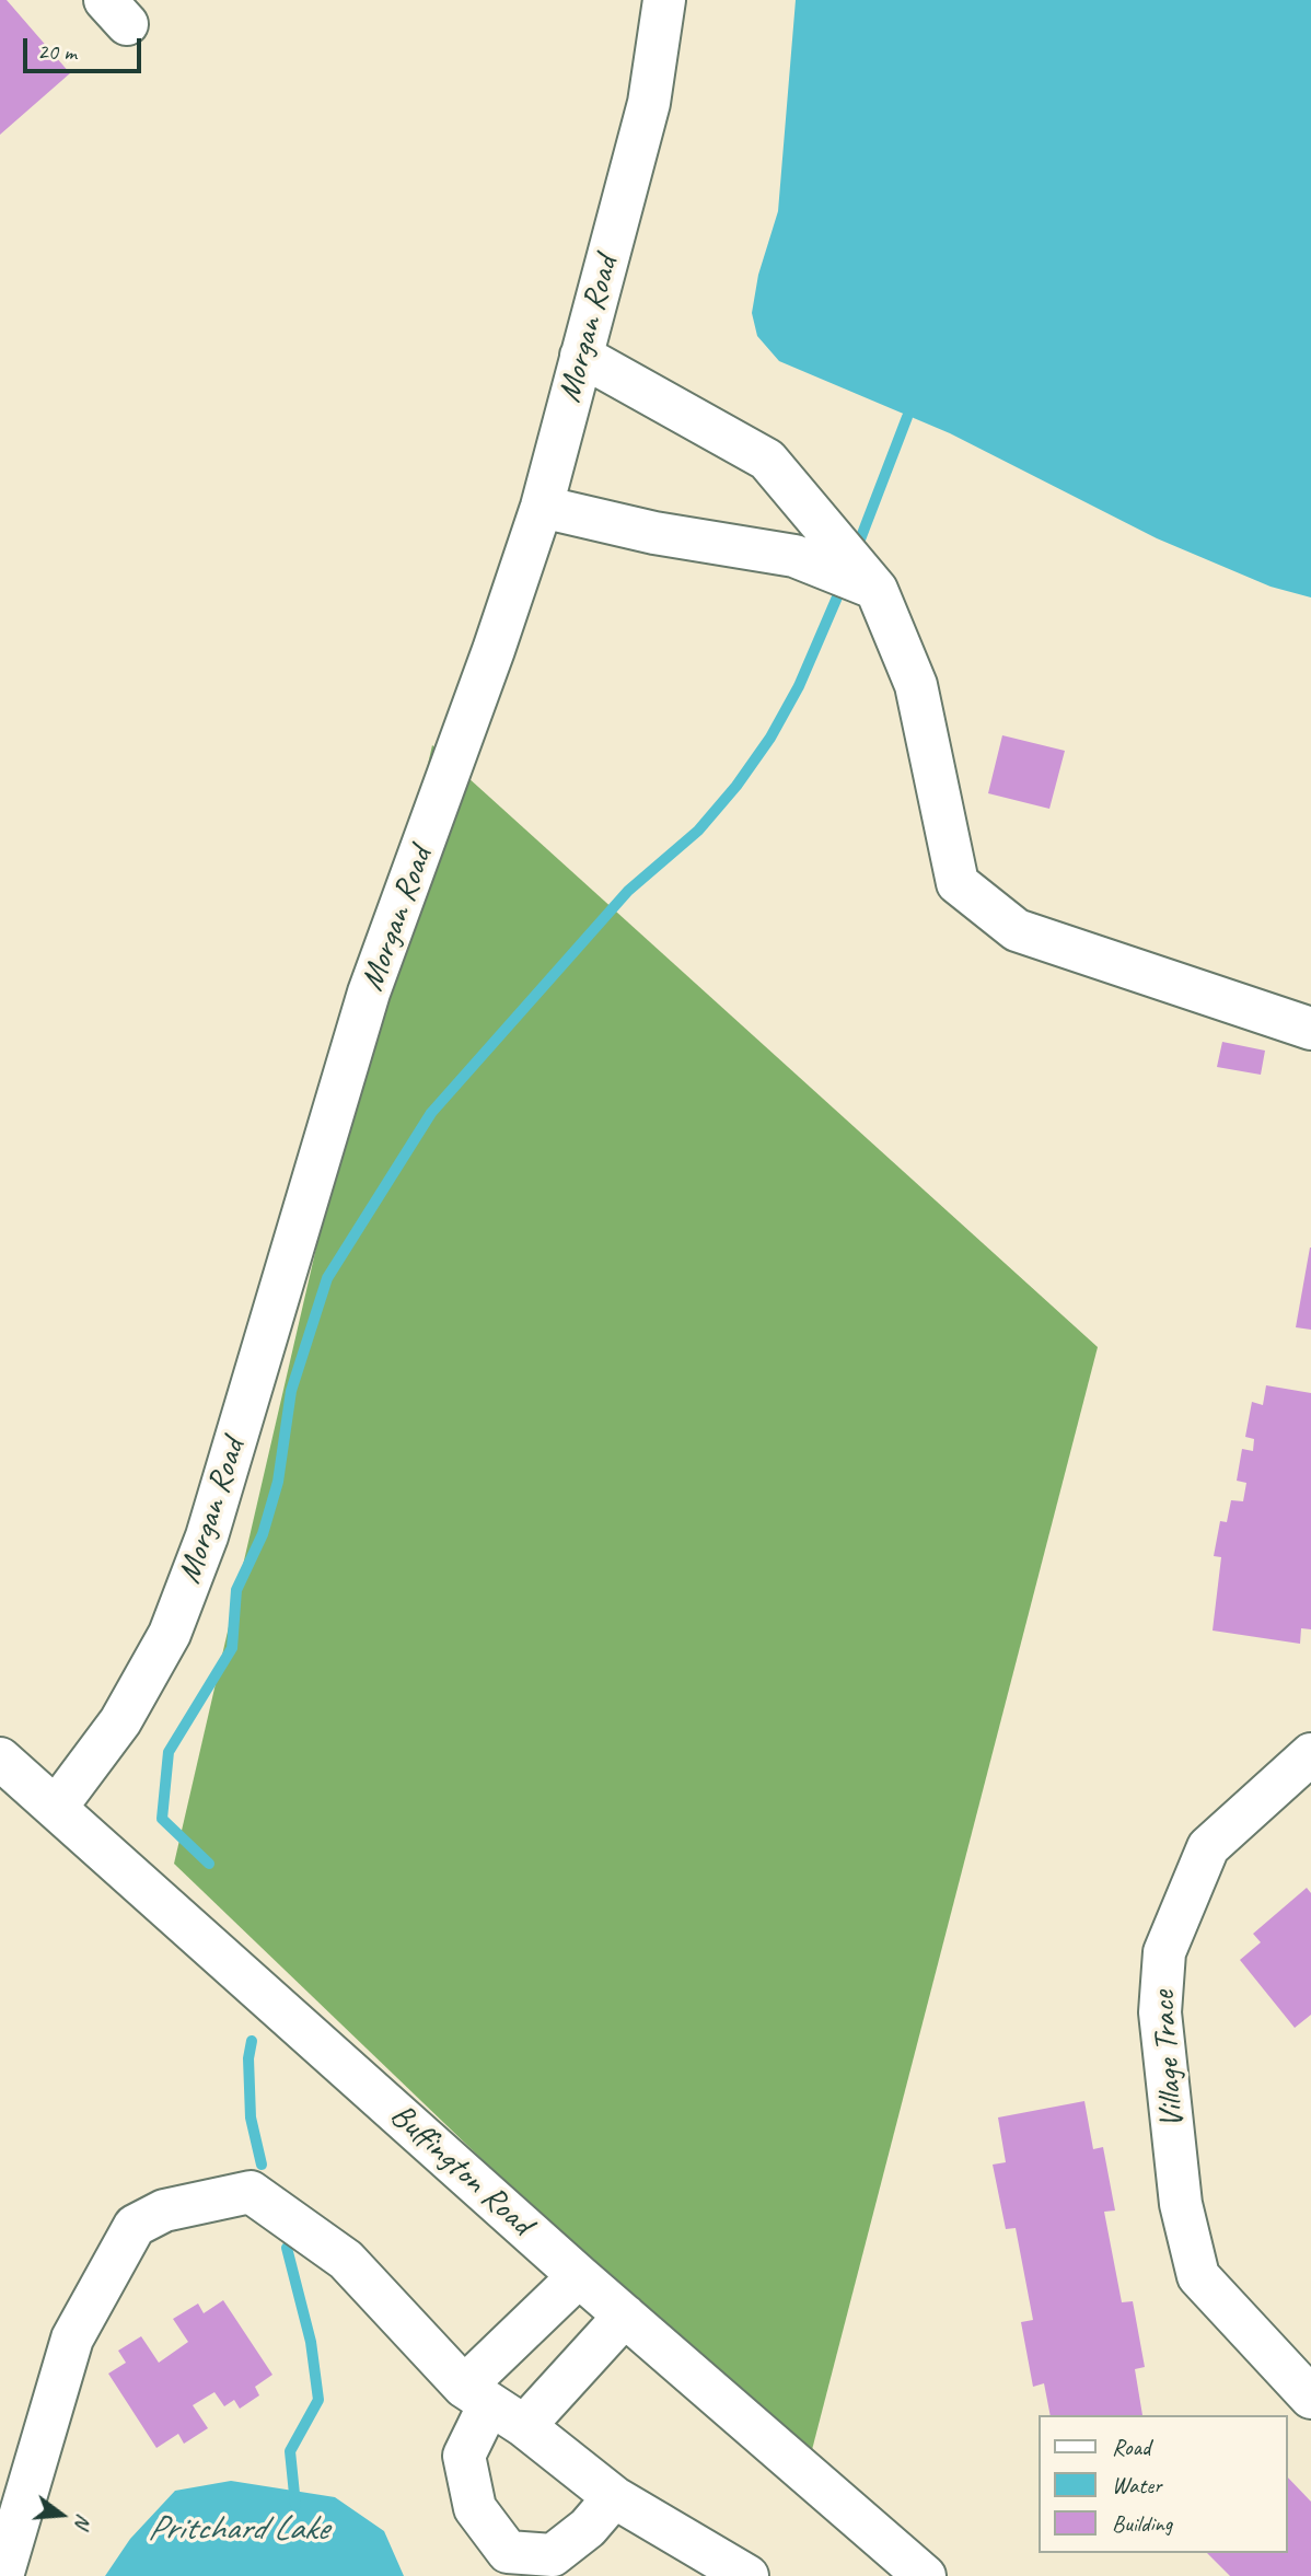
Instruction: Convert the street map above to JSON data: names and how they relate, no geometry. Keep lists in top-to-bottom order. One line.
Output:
{"streets":{"street":["Morgan Road","Village Trace","Buffington Road"]},"crossings":[["Morgan Road","Buffington Road"]],"water":["Pritchard Lake"],"legend":["Road","Water","Building"],"scale_bar":"20 m","north":"right"}
